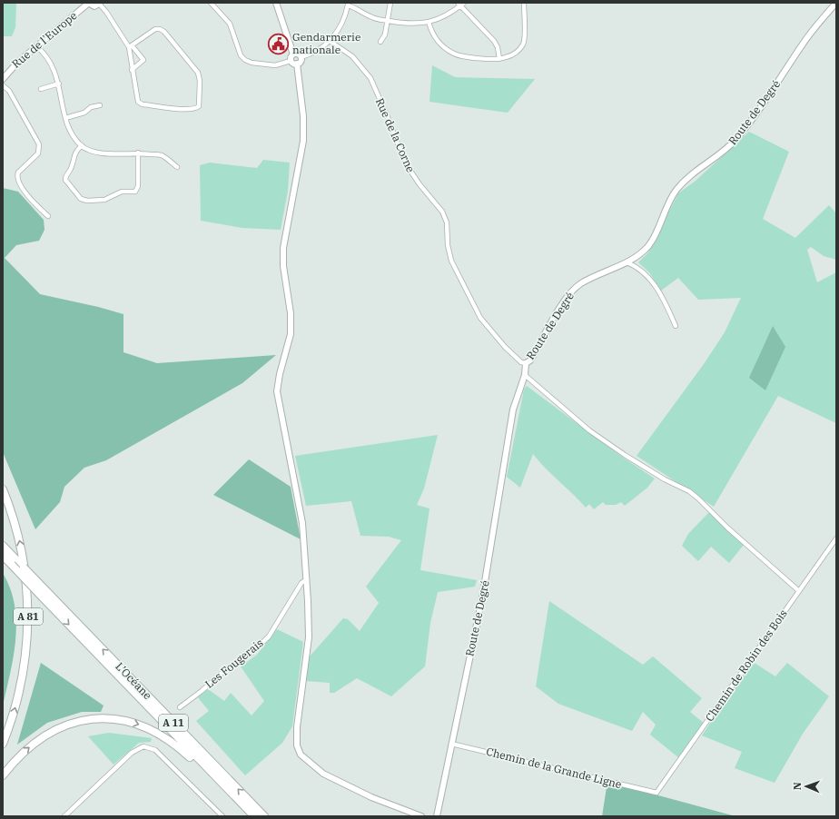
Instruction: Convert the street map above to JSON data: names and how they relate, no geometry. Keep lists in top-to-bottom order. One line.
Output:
{"streets":{"highway":["A 81","L’Océane","A 11"],"street":["Rue de l'Europe","Route de Degré","Rue de la Corne","Les Fougerais","Chemin de Robin des Bois","Chemin de la Grande Ligne"]},"crossings":[["Route de Degré","Rue de la Corne"],["Route de Degré","Chemin de la Grande Ligne"],["Chemin de Robin des Bois","Chemin de la Grande Ligne"]],"places":{"public building":["Gendarmerie nationale"]},"north":"left"}
